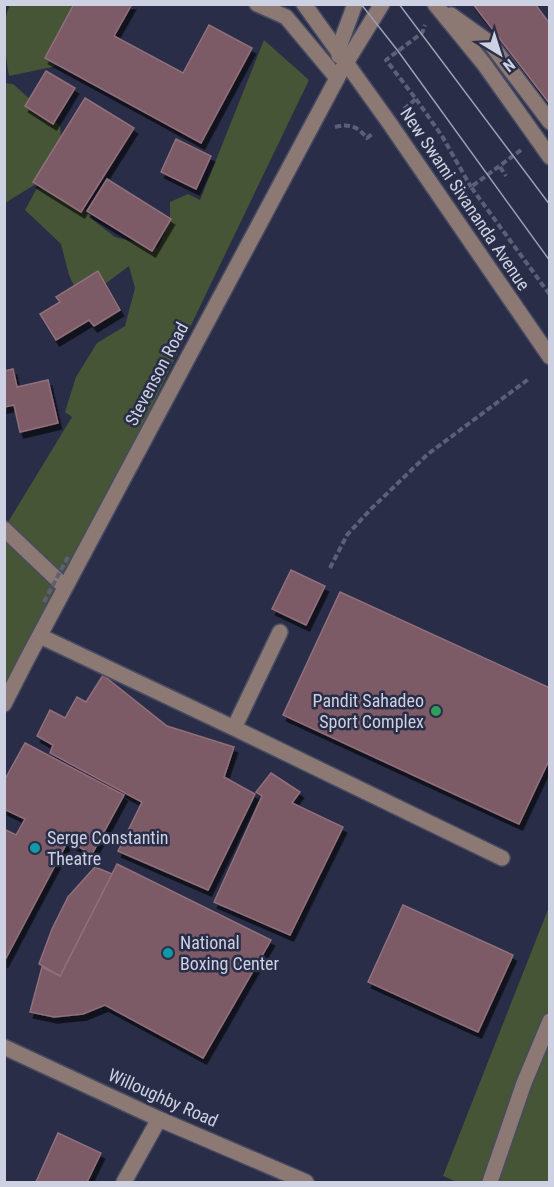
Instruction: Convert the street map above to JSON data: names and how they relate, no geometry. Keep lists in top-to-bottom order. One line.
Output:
{"streets":{"street":["New Swami Sivananda Avenue","Stevenson Road","Willoughby Road"]},"crossings":[["New Swami Sivananda Avenue","Stevenson Road"]],"places":["Pandit Sahadeo Sport Complex","Serge Constantin Theatre","National Boxing Center"],"north":"bottom right"}
